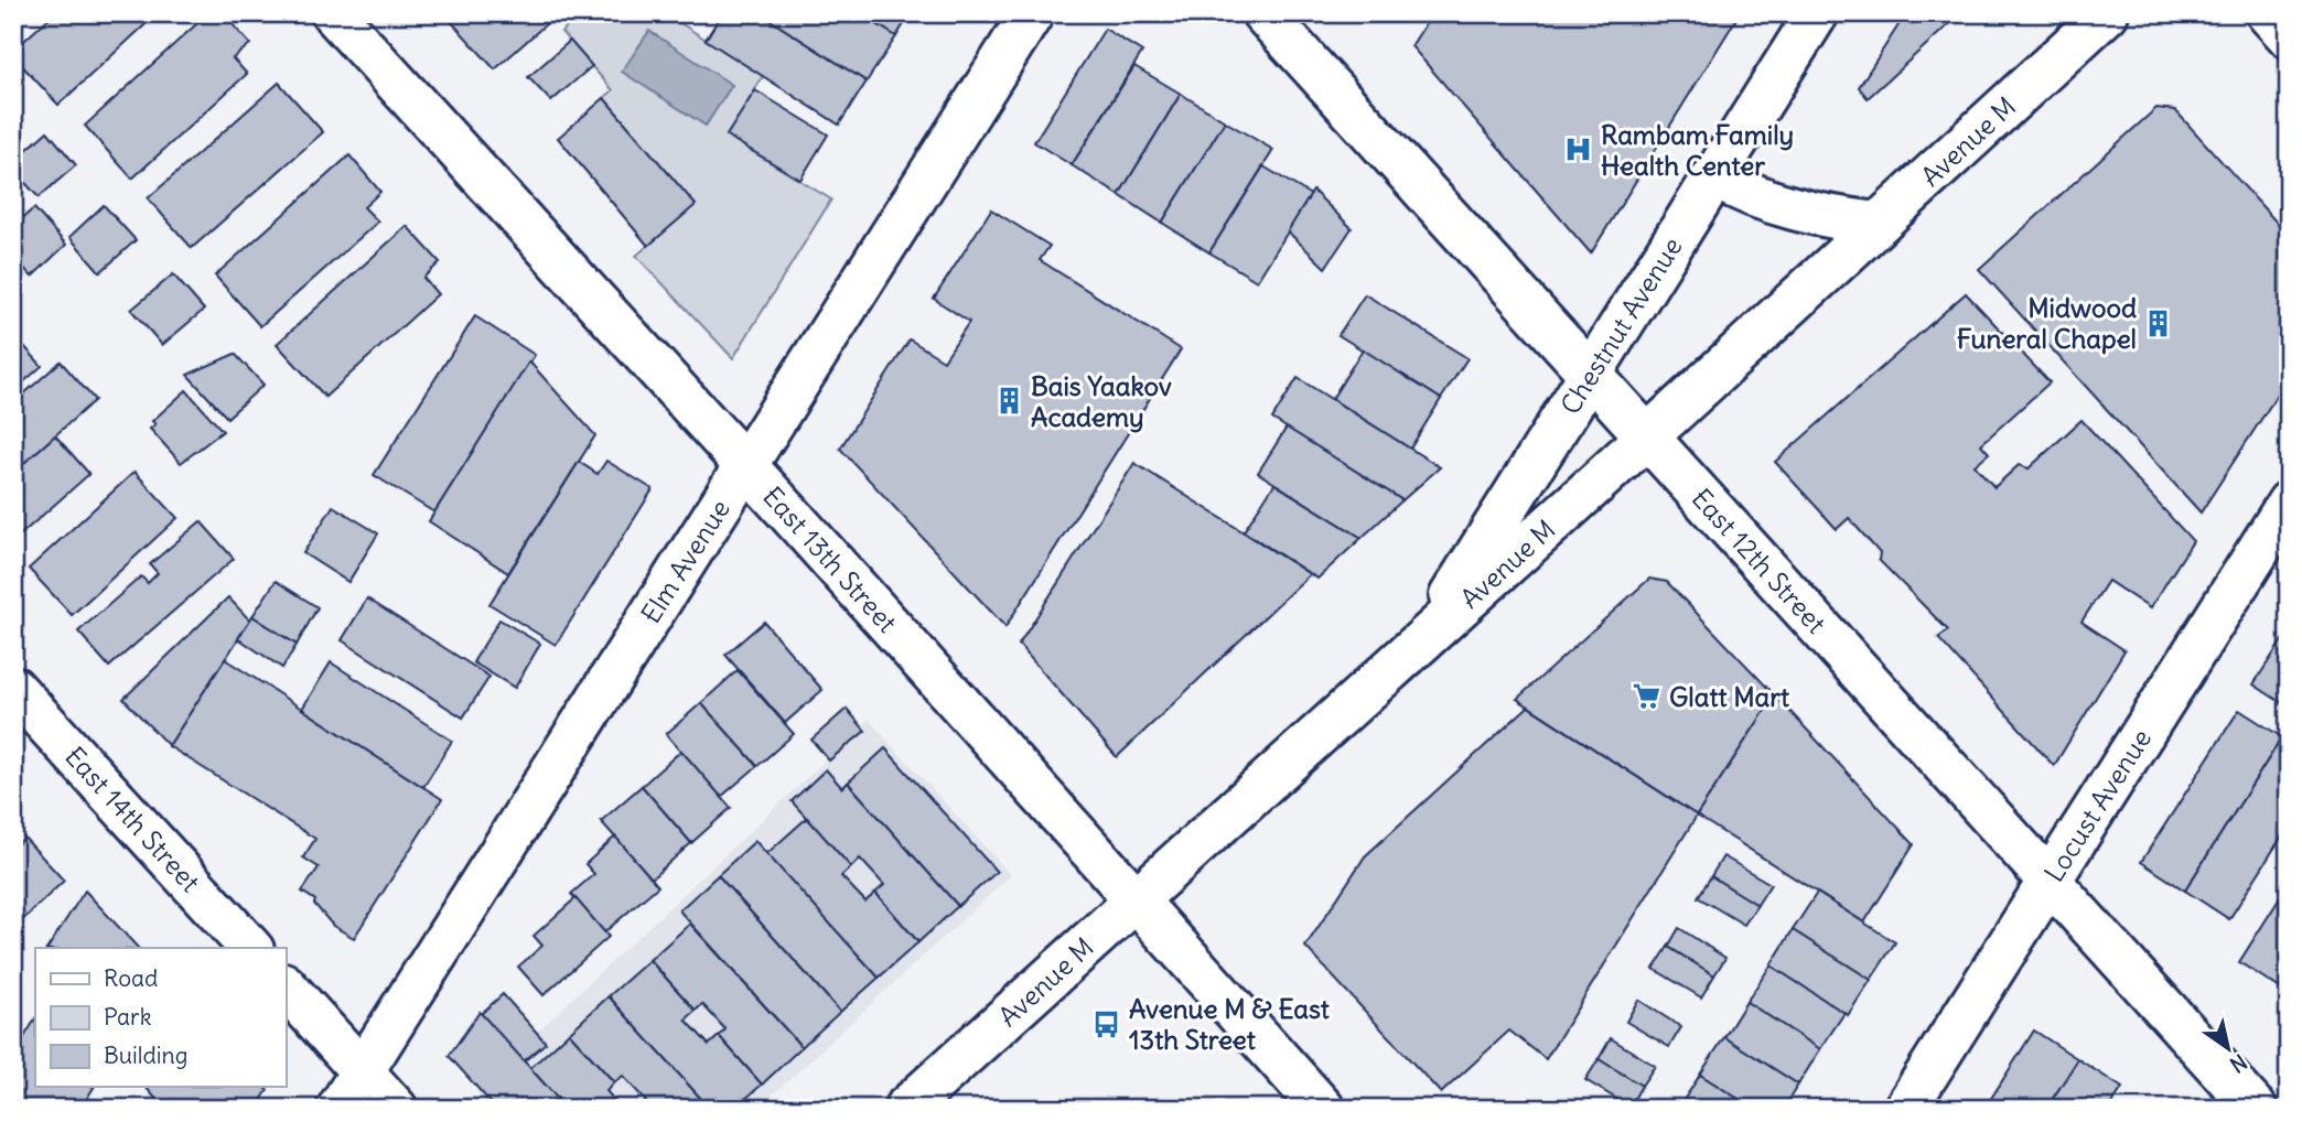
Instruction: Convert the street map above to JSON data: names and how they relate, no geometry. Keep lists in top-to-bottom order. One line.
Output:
{"streets":{"street":["Avenue M","Chestnut Avenue","East 13th Street","Elm Avenue","East 12th Street","Locust Avenue","East 14th Street"]},"crossings":[["Avenue M","Chestnut Avenue"],["Avenue M","East 13th Street"],["Avenue M","East 12th Street"],["Chestnut Avenue","East 12th Street"],["East 13th Street","Elm Avenue"],["East 12th Street","Locust Avenue"]],"places":{"hospital":["Rambam Family Health Center"],"building":["Midwood Funeral Chapel","Bais Yaakov Academy"],"supermarket":["Glatt Mart"],"bus stop":["Avenue M & East 13th Street"]},"legend":["Road","Park","Building"],"north":"bottom right"}
